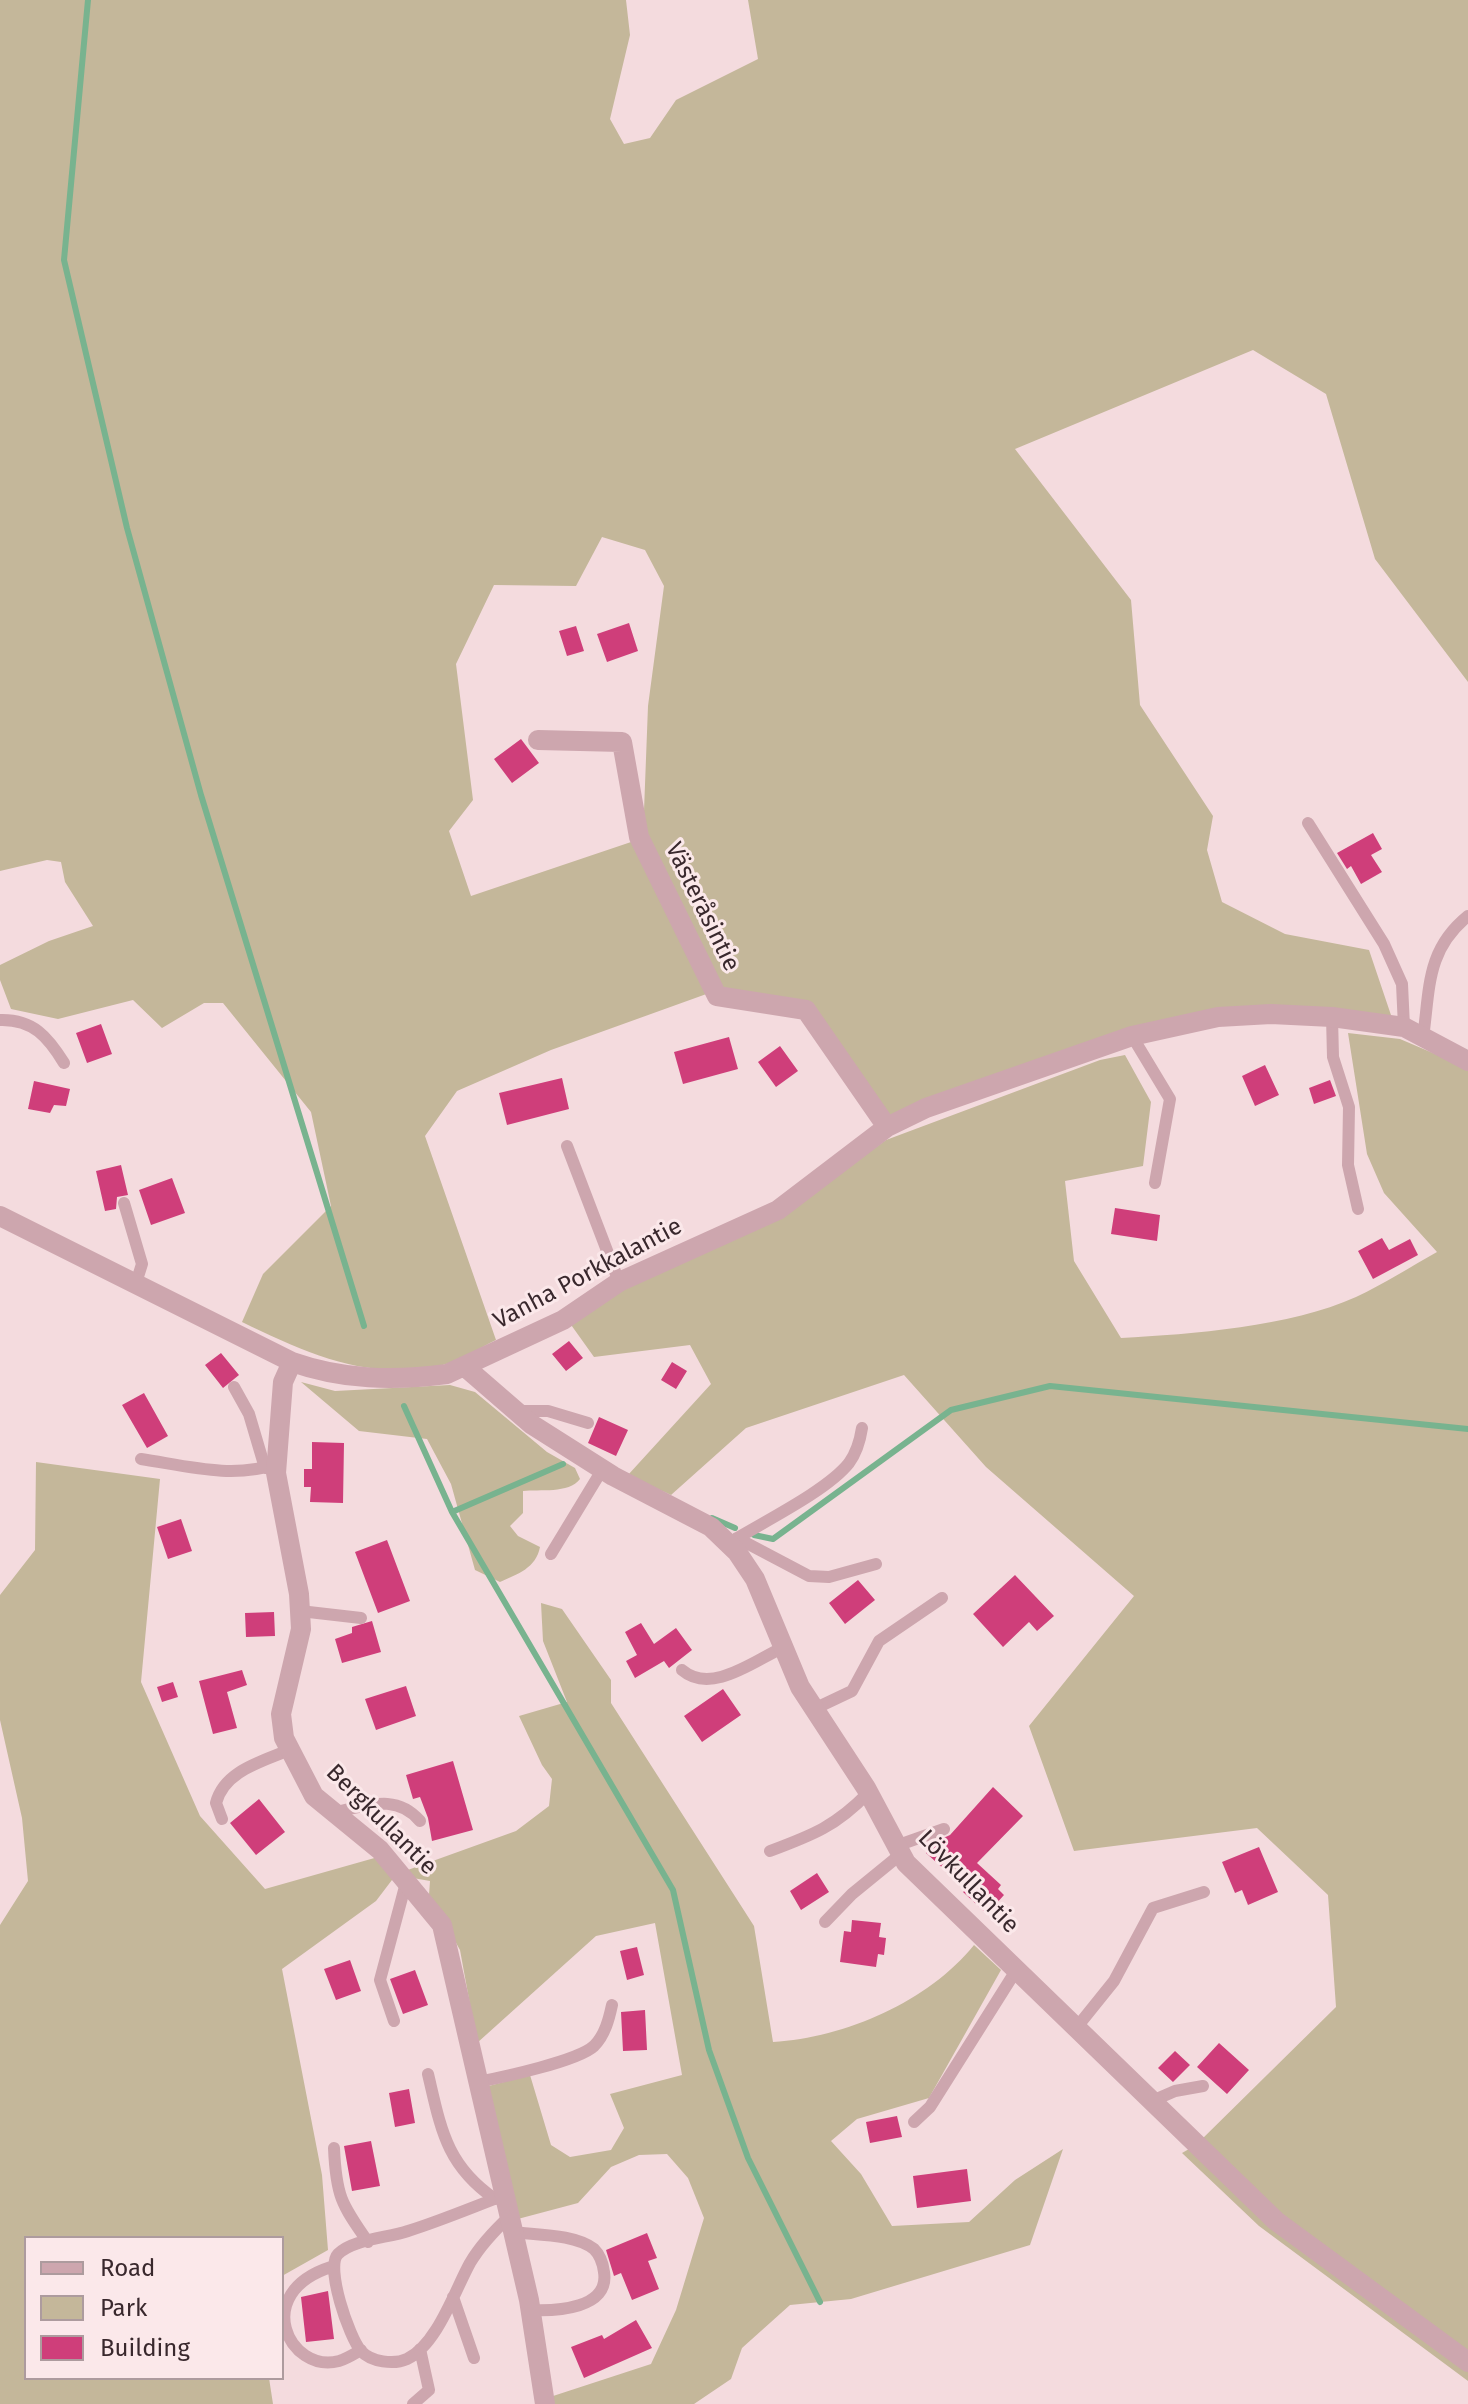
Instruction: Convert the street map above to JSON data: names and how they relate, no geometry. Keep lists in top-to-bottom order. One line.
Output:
{"streets":{"street":["Västeråsintie","Vanha Porkkalantie","Bergkullantie","Lövkullantie"]},"crossings":[["Västeråsintie","Vanha Porkkalantie"],["Vanha Porkkalantie","Bergkullantie"],["Vanha Porkkalantie","Lövkullantie"]],"legend":["Road","Park","Building"]}
